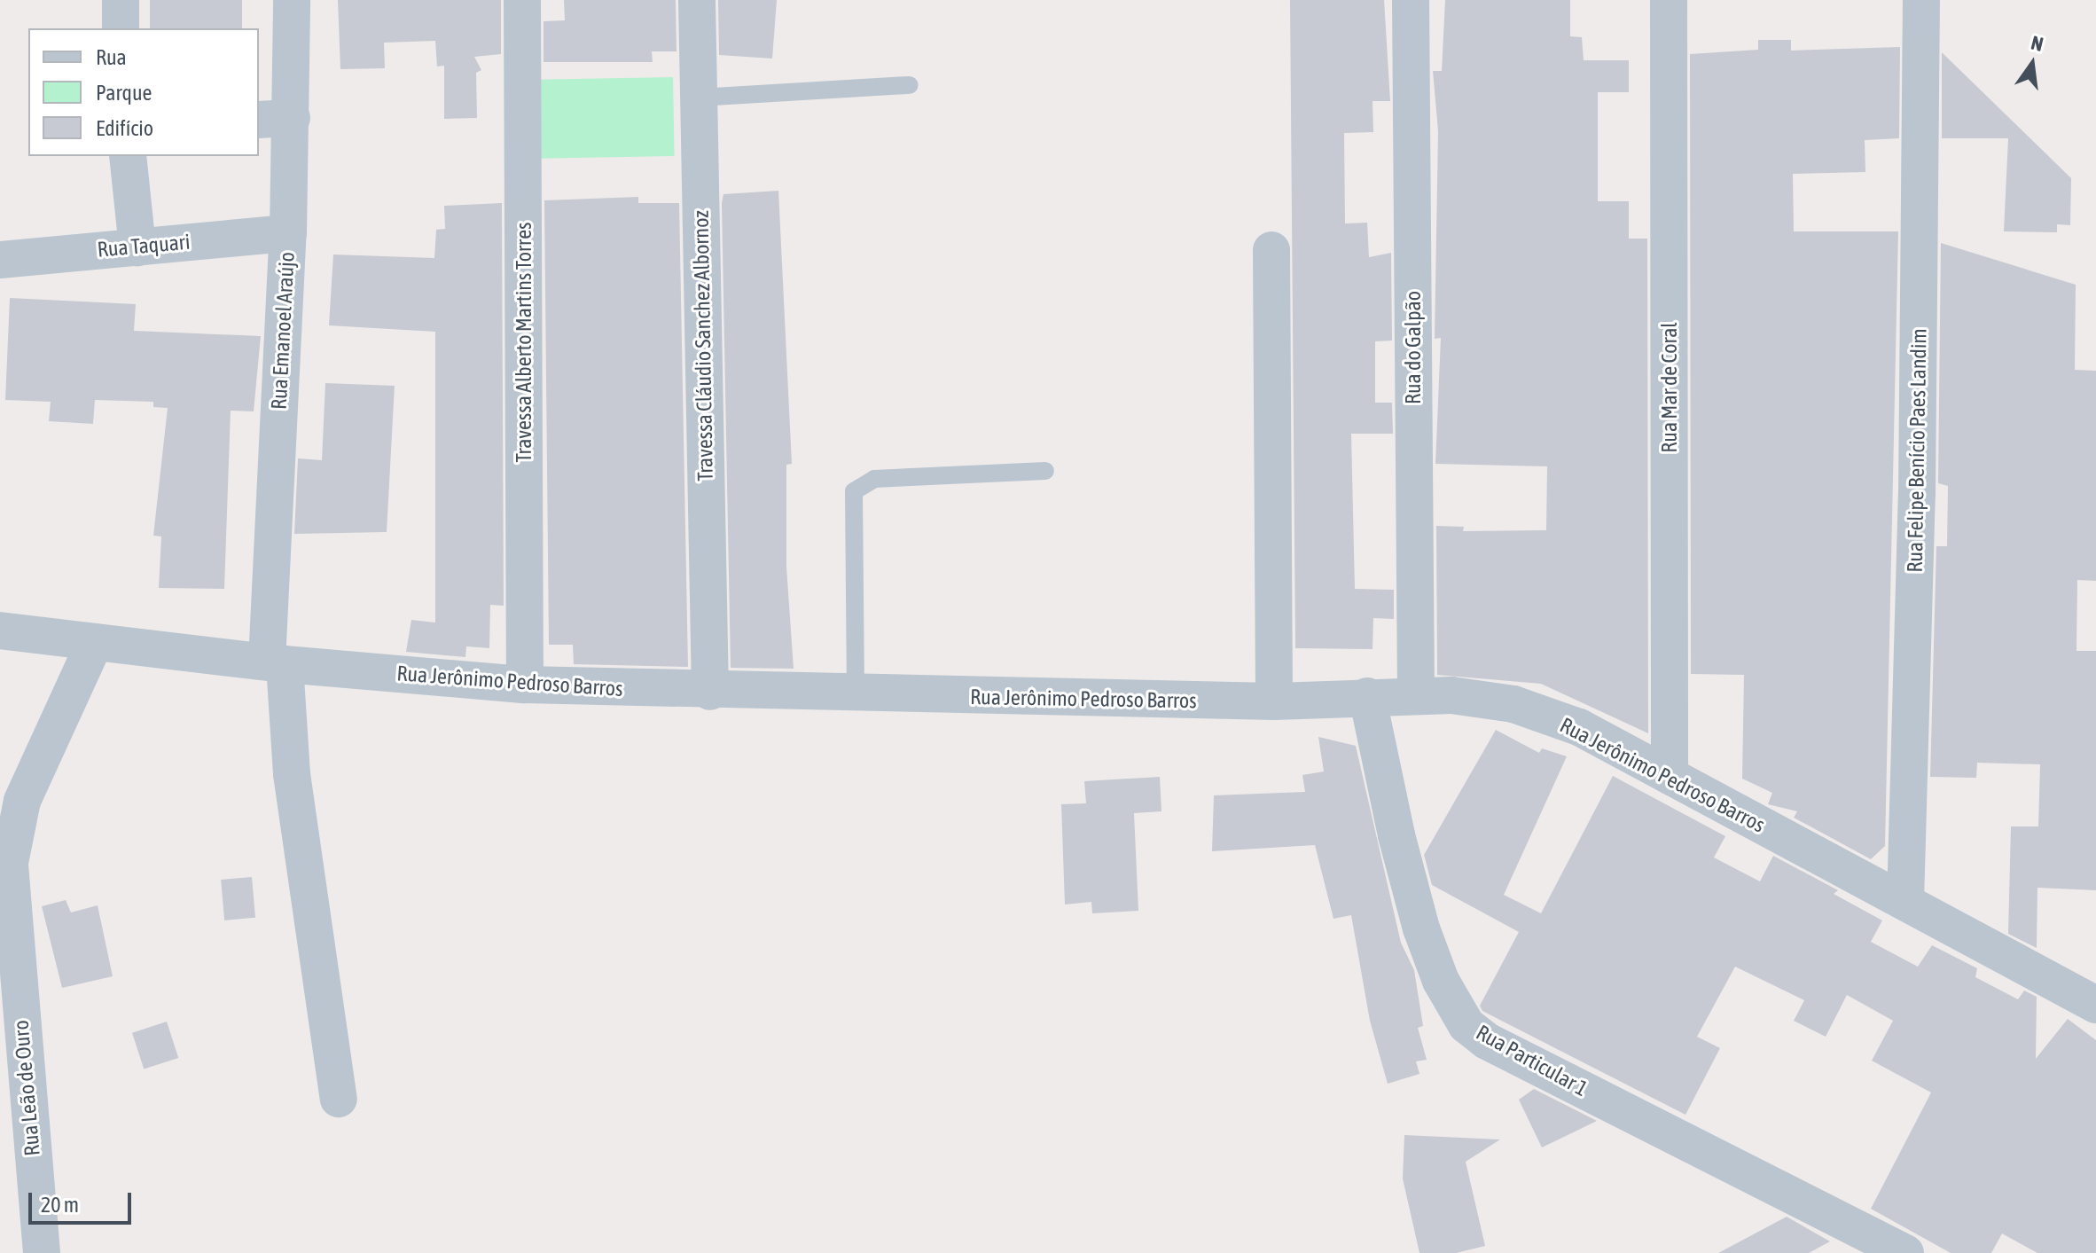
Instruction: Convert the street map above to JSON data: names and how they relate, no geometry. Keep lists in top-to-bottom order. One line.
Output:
{"streets":{"street":["Rua Taquari","Rua Emanoel Araújo","Travessa Alberto Martins Torres","Travessa Cláudio Sanchez Albornoz","Rua do Galpão","Rua Mar de Coral","Rua Felipe Benício Paes Landim","Rua Jerônimo Pedroso Barros","Rua Particular 1","Rua Leão de Ouro"]},"crossings":[["Rua Taquari","Rua Emanoel Araújo"],["Rua Emanoel Araújo","Rua Jerônimo Pedroso Barros"],["Travessa Alberto Martins Torres","Rua Jerônimo Pedroso Barros"],["Travessa Cláudio Sanchez Albornoz","Rua Jerônimo Pedroso Barros"],["Rua do Galpão","Rua Jerônimo Pedroso Barros"],["Rua Mar de Coral","Rua Jerônimo Pedroso Barros"],["Rua Felipe Benício Paes Landim","Rua Jerônimo Pedroso Barros"],["Rua Jerônimo Pedroso Barros","Rua Particular 1"],["Rua Jerônimo Pedroso Barros","Rua Leão de Ouro"]],"legend":["Rua","Parque","Edifício"],"scale_bar":"20 m","north":"top"}
